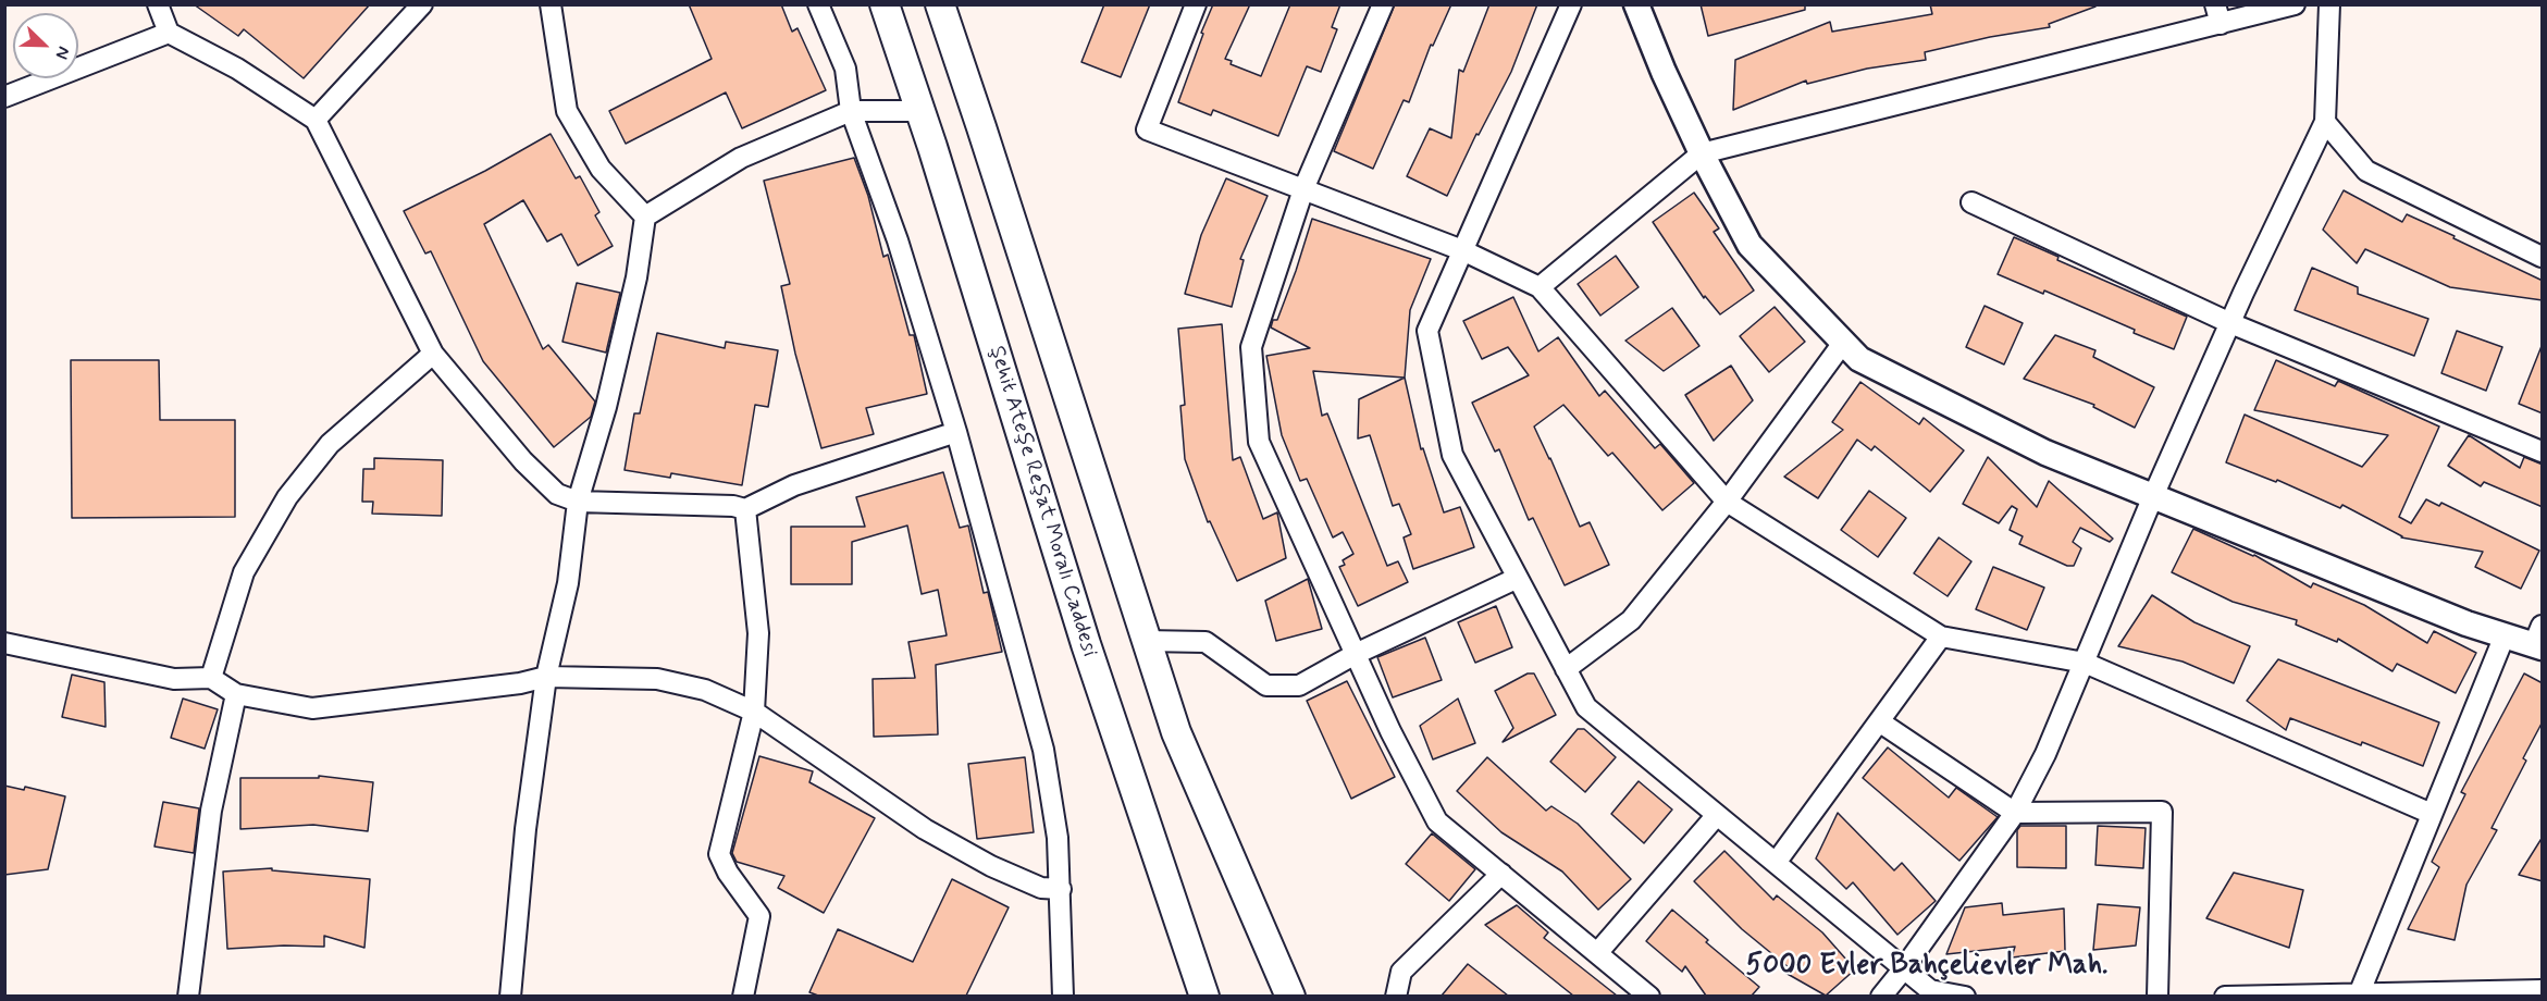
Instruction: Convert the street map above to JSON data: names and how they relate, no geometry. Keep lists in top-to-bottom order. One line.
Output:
{"streets":{"main road":["Şehit Ateşe Reşat Moralı Caddesi"]},"districts":["5000 Evler Bahçelievler Mah."],"north":"bottom right"}
